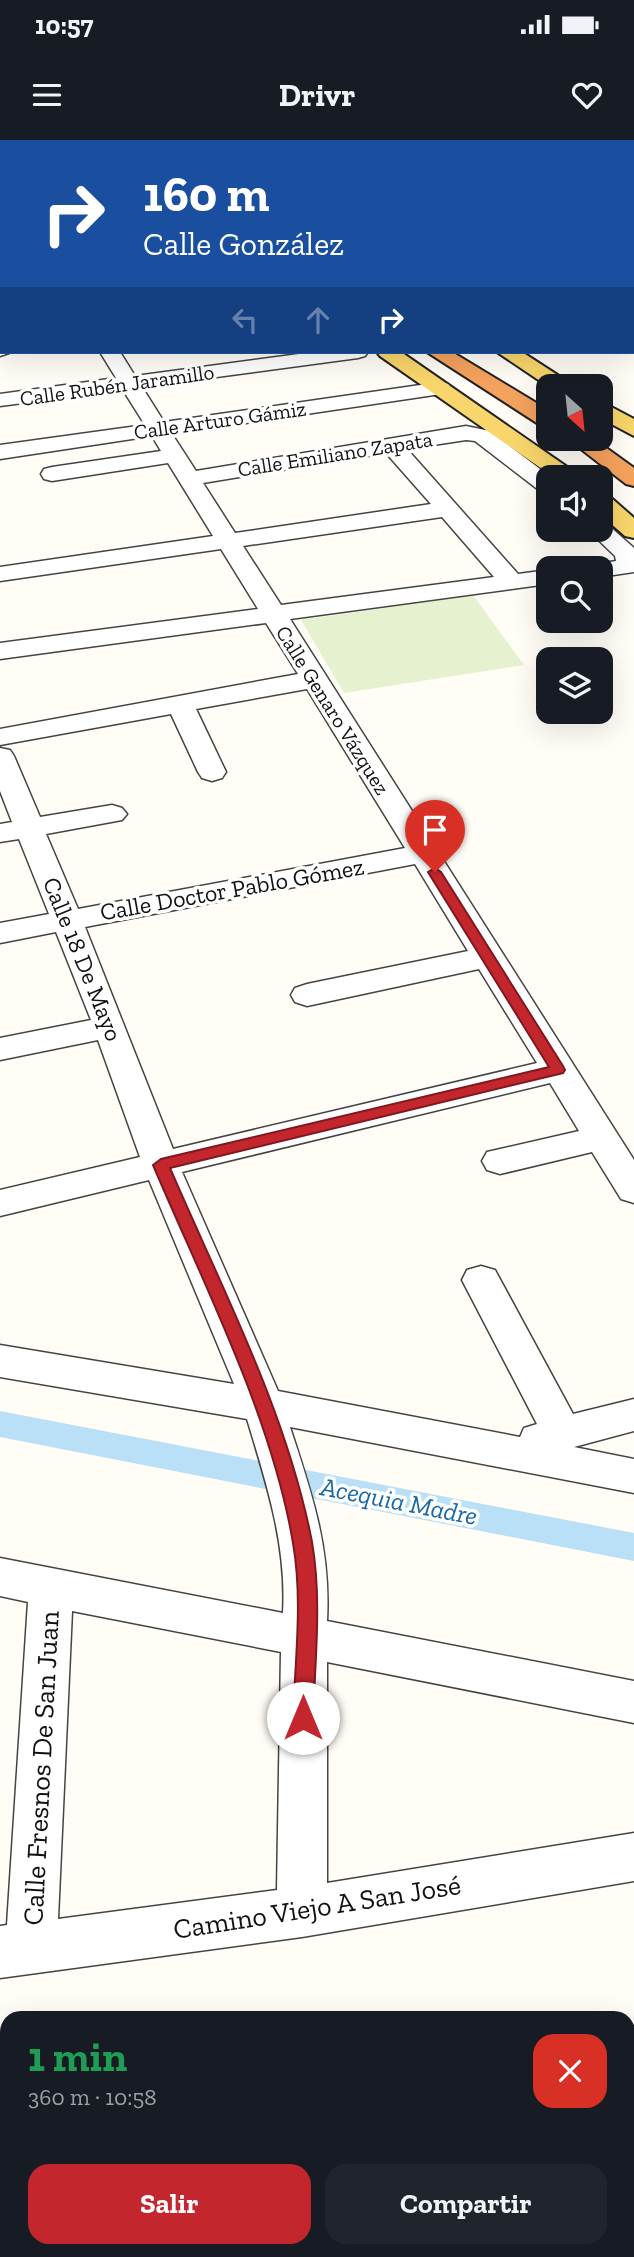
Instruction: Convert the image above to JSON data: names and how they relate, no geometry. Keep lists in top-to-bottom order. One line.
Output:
{"streets":{"street":["Calle Rubén Jaramillo","Calle Arturo Gámiz","Calle Emiliano Zapata","Calle Genaro Vázquez","Calle Doctor Pablo Gómez","Calle 18 De Mayo","Calle Fresnos De San Juan","Camino Viejo A San José"]},"crossings":[["Calle Rubén Jaramillo","Calle Genaro Vázquez"],["Calle Arturo Gámiz","Calle Genaro Vázquez"],["Calle Emiliano Zapata","Calle Genaro Vázquez"],["Calle Genaro Vázquez","Calle Doctor Pablo Gómez"],["Calle Doctor Pablo Gómez","Calle 18 De Mayo"],["Calle Fresnos De San Juan","Camino Viejo A San José"]],"water":["Acequia Madre"],"north":"bottom right","page":{"status":"10:57","header":"Drivr","turn":["160 m","Calle González"],"heading":["1 min","360 m · 10:58"],"buttons":["Salir","Compartir"]}}
